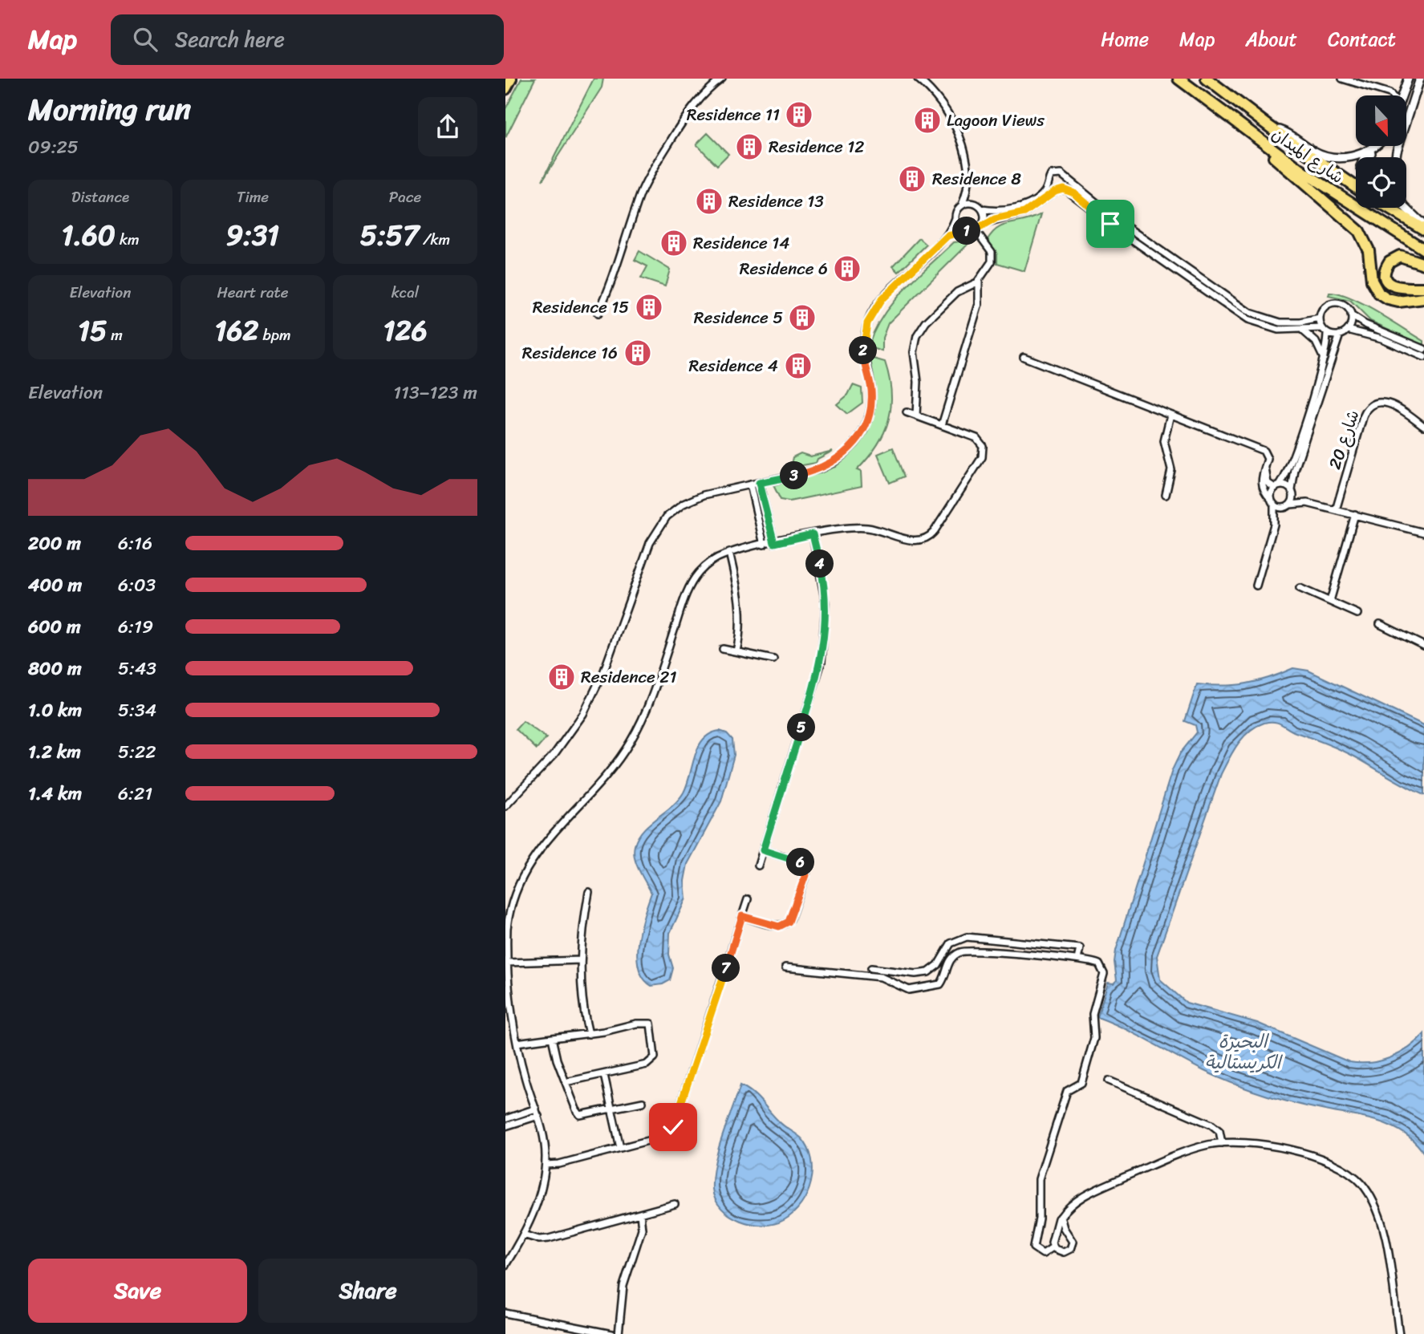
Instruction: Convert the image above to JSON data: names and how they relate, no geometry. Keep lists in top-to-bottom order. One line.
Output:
{"streets":{"main road":["شارع الميدان"],"street":["شارع 20"]},"water":["البحيرة الكريستالية"],"places":{"building":["Residence 11","Lagoon Views","Residence 12","Residence 8","Residence 13","Residence 14","Residence 6","Residence 15","Residence 5","Residence 16","Residence 4","Residence 21"]},"north":"bottom","page":{"header":"Map","search":"Search here","nav":["Home","Map","About","Contact"],"heading":["Morning run","09:25"],"stats":[["Distance","1.60 km"],["Time","9:31"],["Pace","5:57 /km"],["Elevation","15 m"],["Heart rate","162 bpm"],["kcal","126"]],"pins":["1","2","3","4","5","6","7"],"chart":["Elevation","113–123 m"],"list":[{"name":"200 m","note":"6:16"},{"name":"400 m","note":"6:03"},{"name":"600 m","note":"6:19"},{"name":"800 m","note":"5:43"},{"name":"1.0 km","note":"5:34"},{"name":"1.2 km","note":"5:22"},{"name":"1.4 km","note":"6:21"}],"buttons":["Save","Share"]}}
